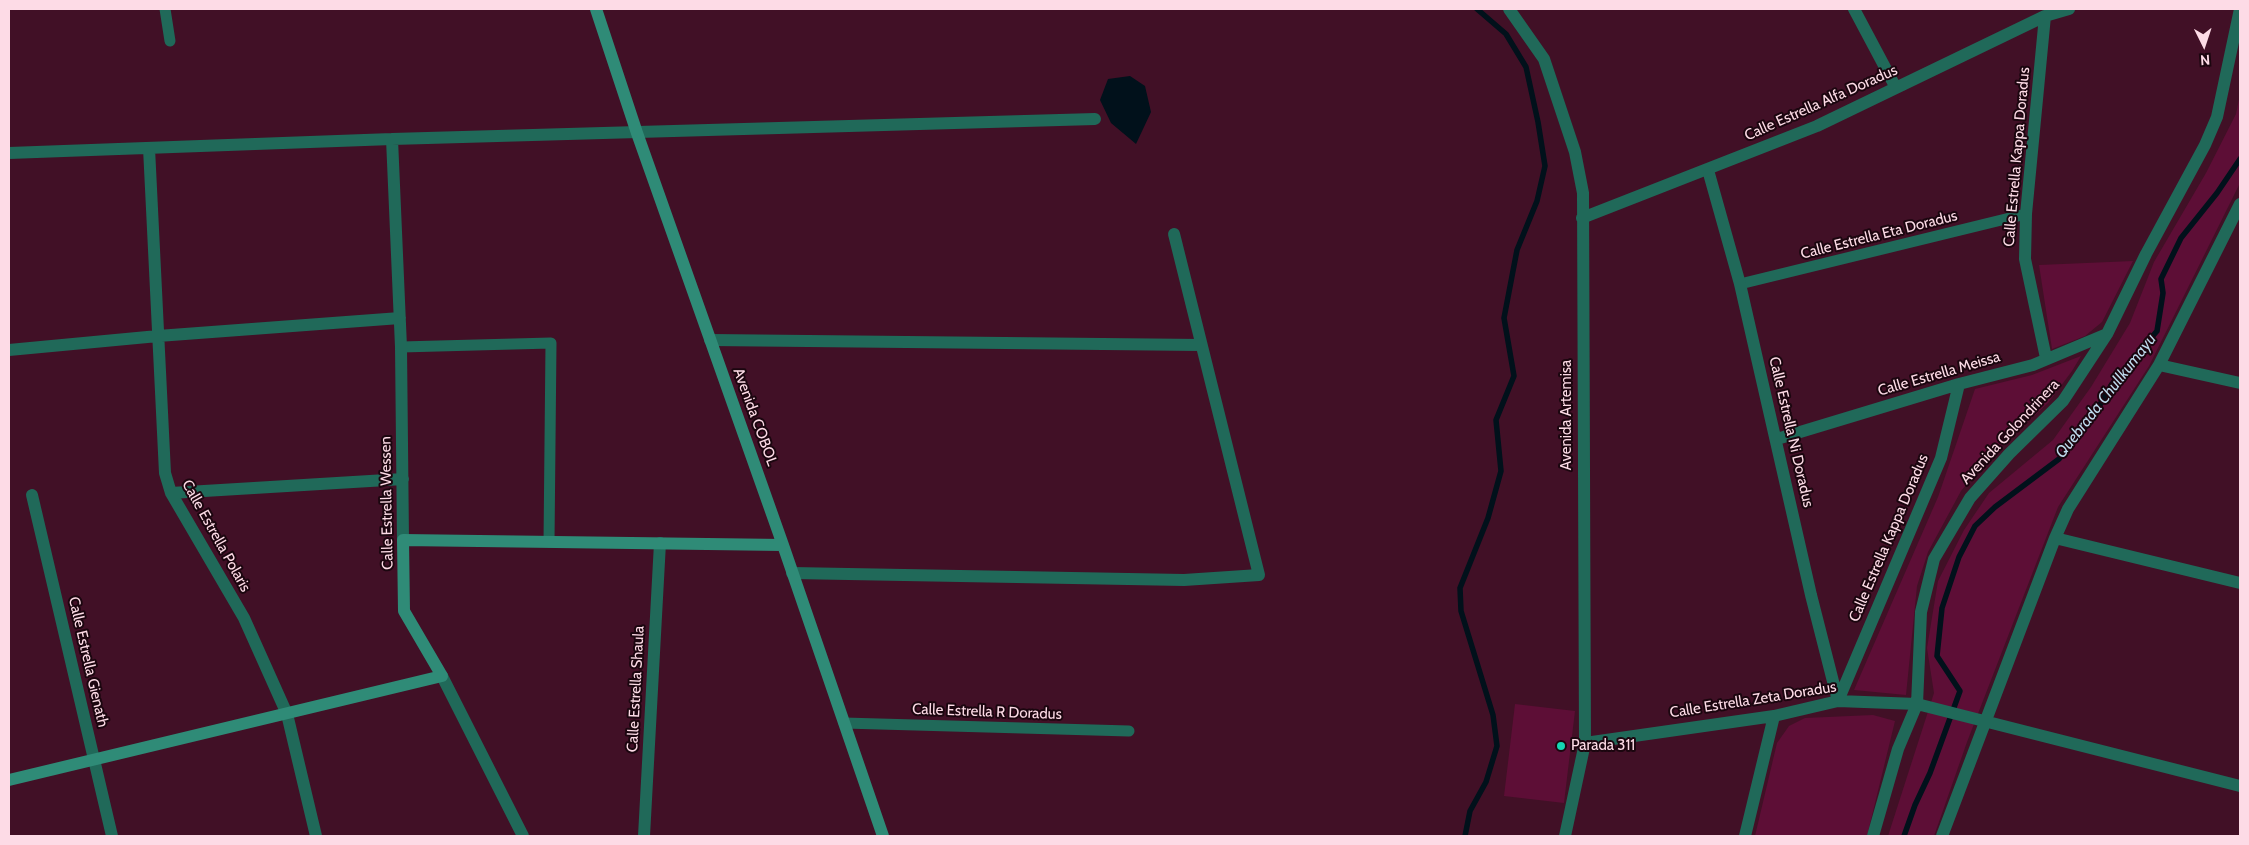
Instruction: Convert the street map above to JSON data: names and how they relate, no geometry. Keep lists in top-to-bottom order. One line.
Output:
{"streets":{"street":["Calle Estrella Alfa Doradus","Calle Estrella Kappa Doradus","Calle Estrella Meissa","Avenida Artemisa","Avenida COBOL","Calle Estrella Ni Doradus","Avenida Golondrinera","Calle Estrella Wessen","Calle Estrella Polaris","Calle Estrella Gienath","Calle Estrella Shaula","Calle Estrella Zeta Doradus"],"lane":["Calle Estrella Eta Doradus","Calle Estrella R Doradus"]},"crossings":[["Calle Estrella Alfa Doradus","Calle Estrella Kappa Doradus"],["Calle Estrella Alfa Doradus","Avenida Artemisa"],["Calle Estrella Alfa Doradus","Calle Estrella Ni Doradus"],["Calle Estrella Kappa Doradus","Calle Estrella Eta Doradus"],["Calle Estrella Kappa Doradus","Calle Estrella Meissa"],["Calle Estrella Kappa Doradus","Calle Estrella Ni Doradus"],["Calle Estrella Kappa Doradus","Calle Estrella Zeta Doradus"],["Calle Estrella Eta Doradus","Calle Estrella Ni Doradus"],["Calle Estrella Meissa","Calle Estrella Ni Doradus"],["Calle Estrella Meissa","Avenida Golondrinera"],["Avenida Artemisa","Calle Estrella Zeta Doradus"],["Avenida COBOL","Calle Estrella R Doradus"],["Calle Estrella Ni Doradus","Calle Estrella Zeta Doradus"],["Avenida Golondrinera","Calle Estrella Zeta Doradus"]],"water":["Quebrada Chullkumayu"],"places":["Parada 311"],"north":"bottom"}
